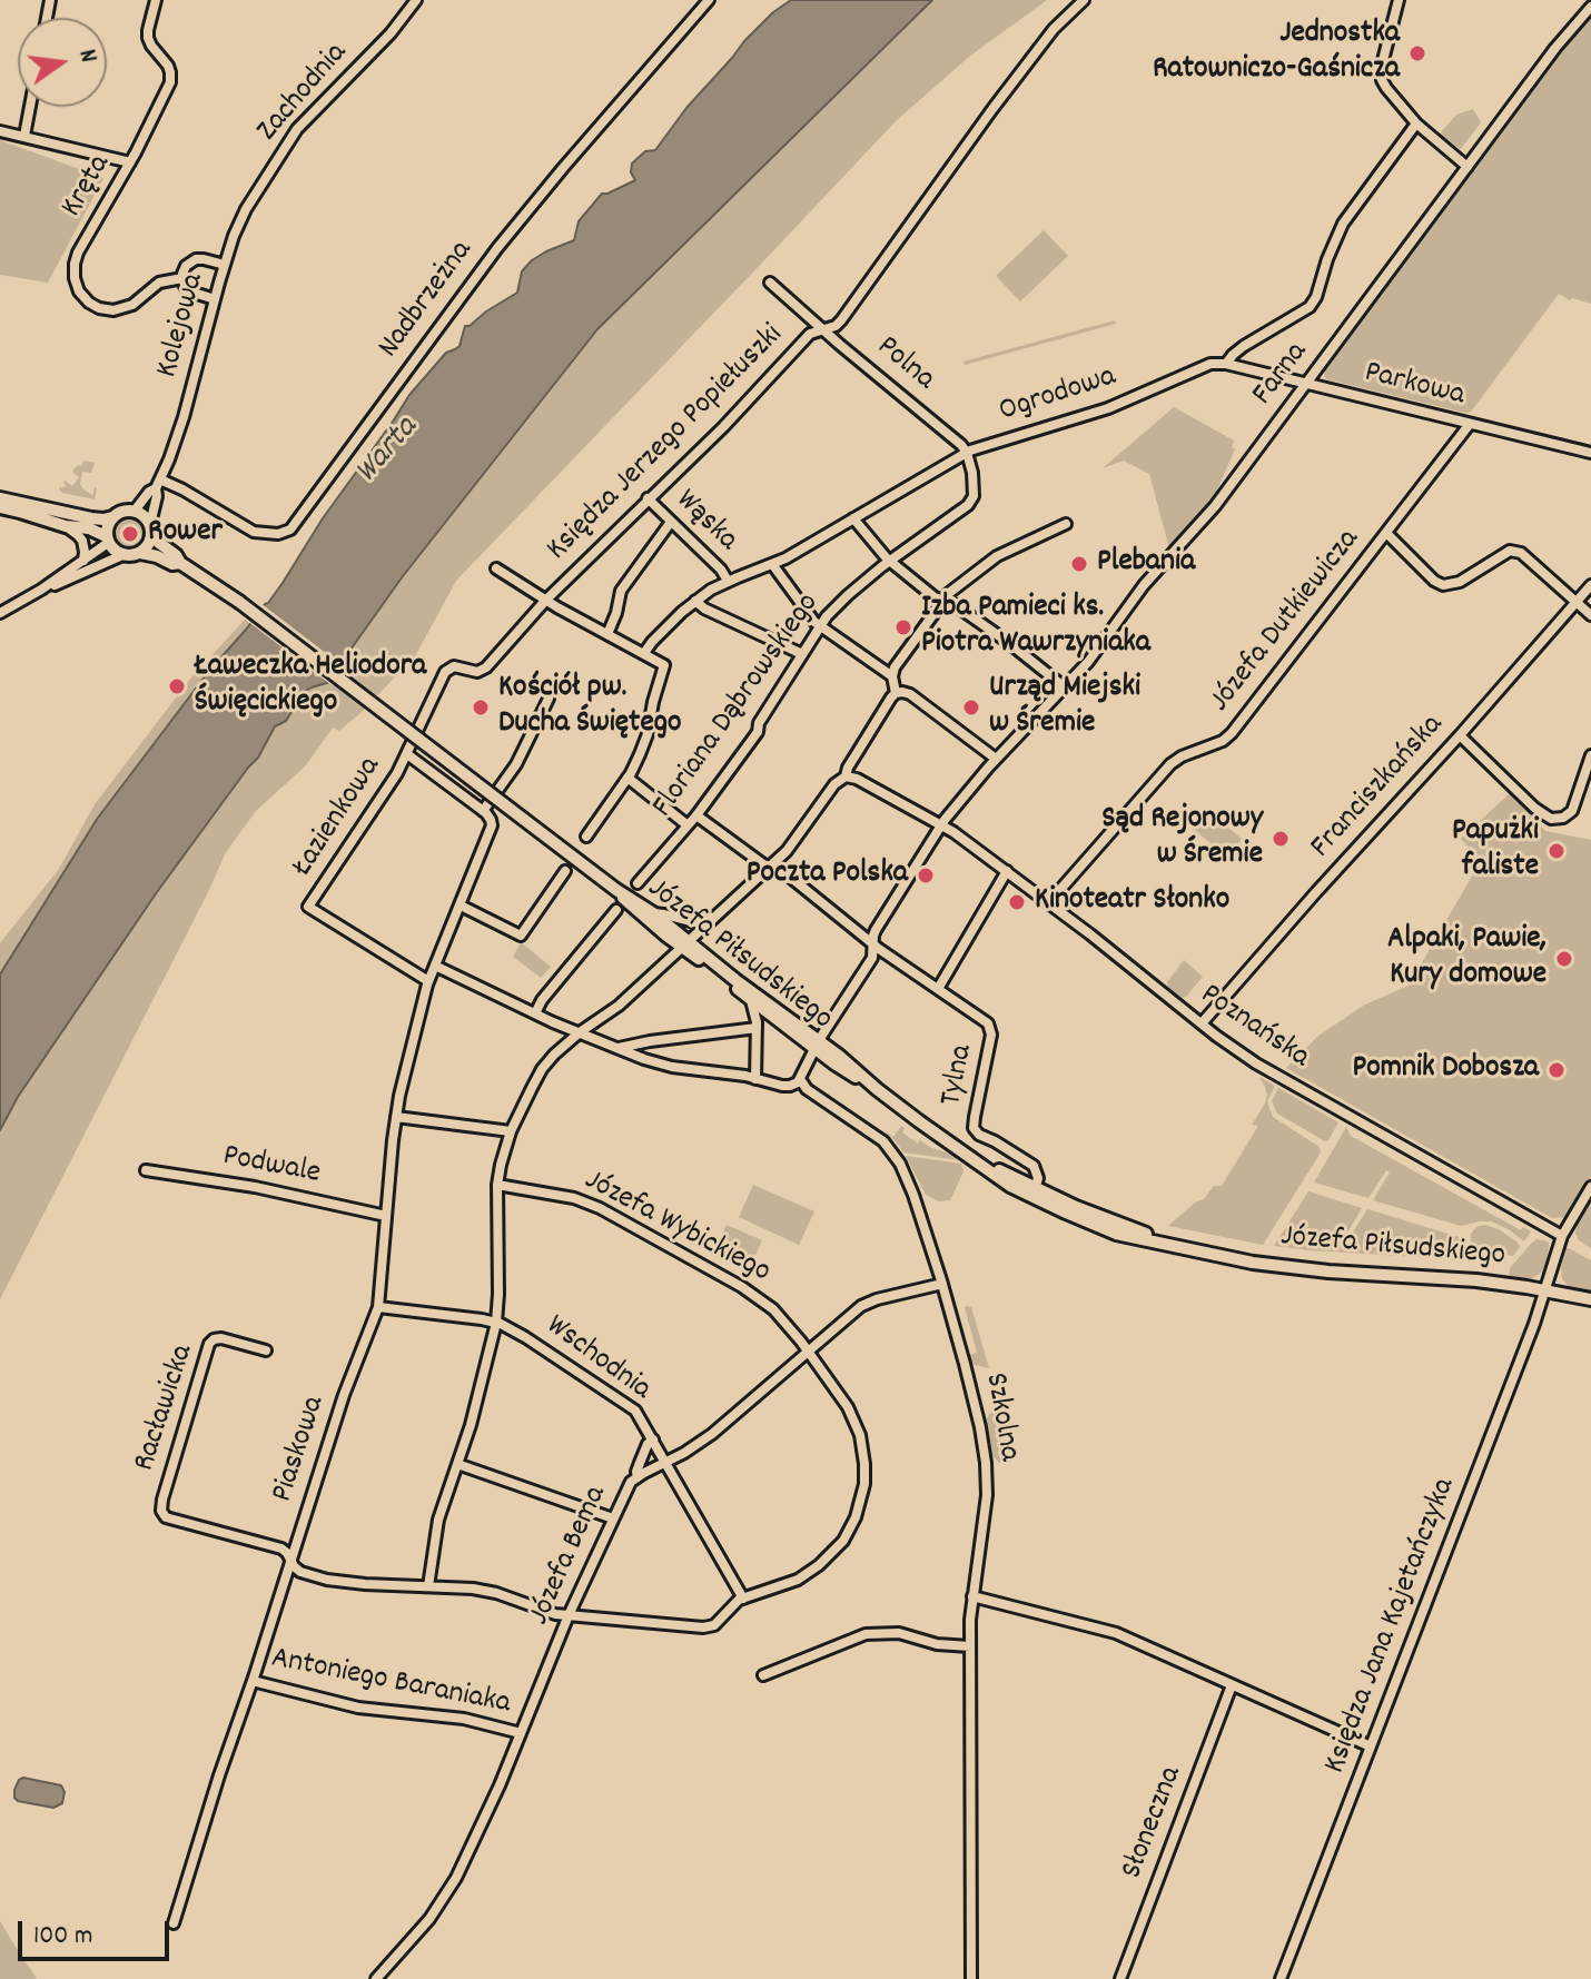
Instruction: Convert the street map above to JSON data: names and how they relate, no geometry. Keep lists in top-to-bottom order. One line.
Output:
{"streets":{"street":["Zachodnia","Kręta","Nadbrzeżna","Kolejowa","Polna","Farna","Parkowa","Ogrodowa","Księdza Jerzego Popiełuszki","Wąska","Józefa Dutkiewicza","Floriana Dąbrowskiego","Franciszkańska","Łazienkowa","Józefa Piłsudskiego","Poznańska","Tylna","Podwale","Józefa Wybickiego","Wschodnia","Racławicka","Szkolna","Piaskowa","Józefa Bema","Księdza Jana Kajetańczyka","Antoniego Baraniaka","Słoneczna"]},"crossings":[["Zachodnia","Kolejowa"],["Kręta","Kolejowa"],["Nadbrzeżna","Kolejowa"],["Polna","Ogrodowa"],["Polna","Księdza Jerzego Popiełuszki"],["Polna","Floriana Dąbrowskiego"],["Farna","Parkowa"],["Farna","Poznańska"],["Farna","Tylna"],["Parkowa","Ogrodowa"],["Parkowa","Józefa Dutkiewicza"],["Ogrodowa","Wąska"],["Ogrodowa","Floriana Dąbrowskiego"],["Księdza Jerzego Popiełuszki","Wąska"],["Księdza Jerzego Popiełuszki","Łazienkowa"],["Józefa Dutkiewicza","Poznańska"],["Floriana Dąbrowskiego","Tylna"],["Franciszkańska","Poznańska"],["Łazienkowa","Piaskowa"],["Józefa Piłsudskiego","Tylna"],["Józefa Piłsudskiego","Księdza Jana Kajetańczyka"],["Podwale","Piaskowa"],["Józefa Wybickiego","Wschodnia"],["Józefa Wybickiego","Racławicka"],["Józefa Wybickiego","Piaskowa"],["Józefa Wybickiego","Józefa Bema"],["Wschodnia","Piaskowa"],["Wschodnia","Józefa Bema"],["Racławicka","Piaskowa"],["Szkolna","Józefa Bema"],["Piaskowa","Antoniego Baraniaka"],["Józefa Bema","Antoniego Baraniaka"]],"water":["Warta"],"places":["Jednostka Ratowniczo-Gaśnicza","Rower","Plebania","Izba Pamieci ks. Piotra Wawrzyniaka","Ławeczka Heliodora Święcickiego","Kościół pw. Ducha Świętego","Urząd Miejski w Śremie","Sąd Rejonowy w Śremie","Papużki faliste","Poczta Polska","Kinoteatr Słonko","Alpaki, Pawie, Kury domowe","Pomnik Dobosza"],"scale_bar":"100 m","north":"right"}
